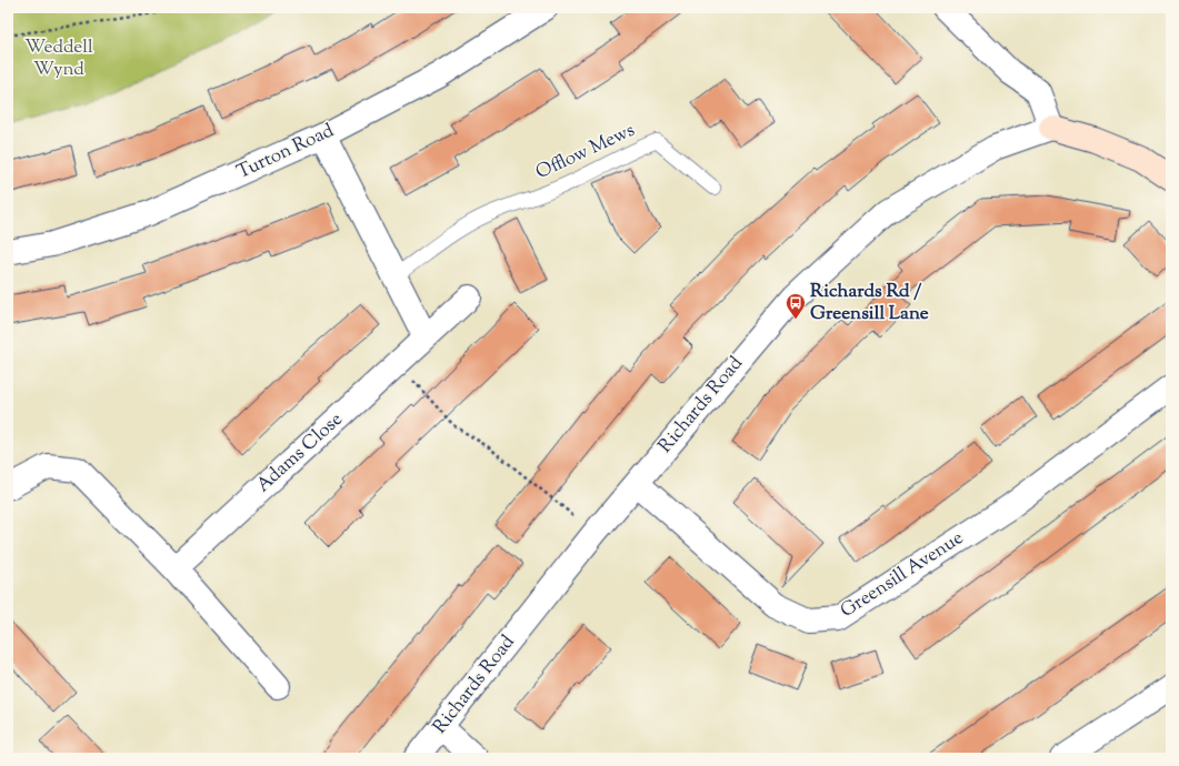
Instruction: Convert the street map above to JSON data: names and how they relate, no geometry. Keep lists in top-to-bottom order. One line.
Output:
{"streets":{"street":["Turton Road","Richards Road","Adams Close","Greensill Avenue"],"lane":["Offlow Mews"]},"crossings":[["Richards Road","Greensill Avenue"]],"parks":["Weddell Wynd"],"places":{"bus stop":["Richards Rd / Greensill Lane"]}}
